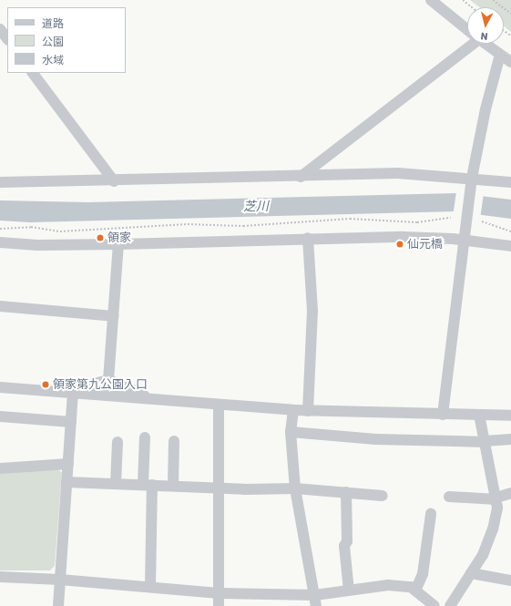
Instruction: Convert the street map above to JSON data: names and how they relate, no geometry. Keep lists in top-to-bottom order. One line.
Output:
{"water":["芝川"],"places":["領家","仙元橋","領家第九公園入口"],"legend":["道路","公園","水域"],"north":"bottom"}
